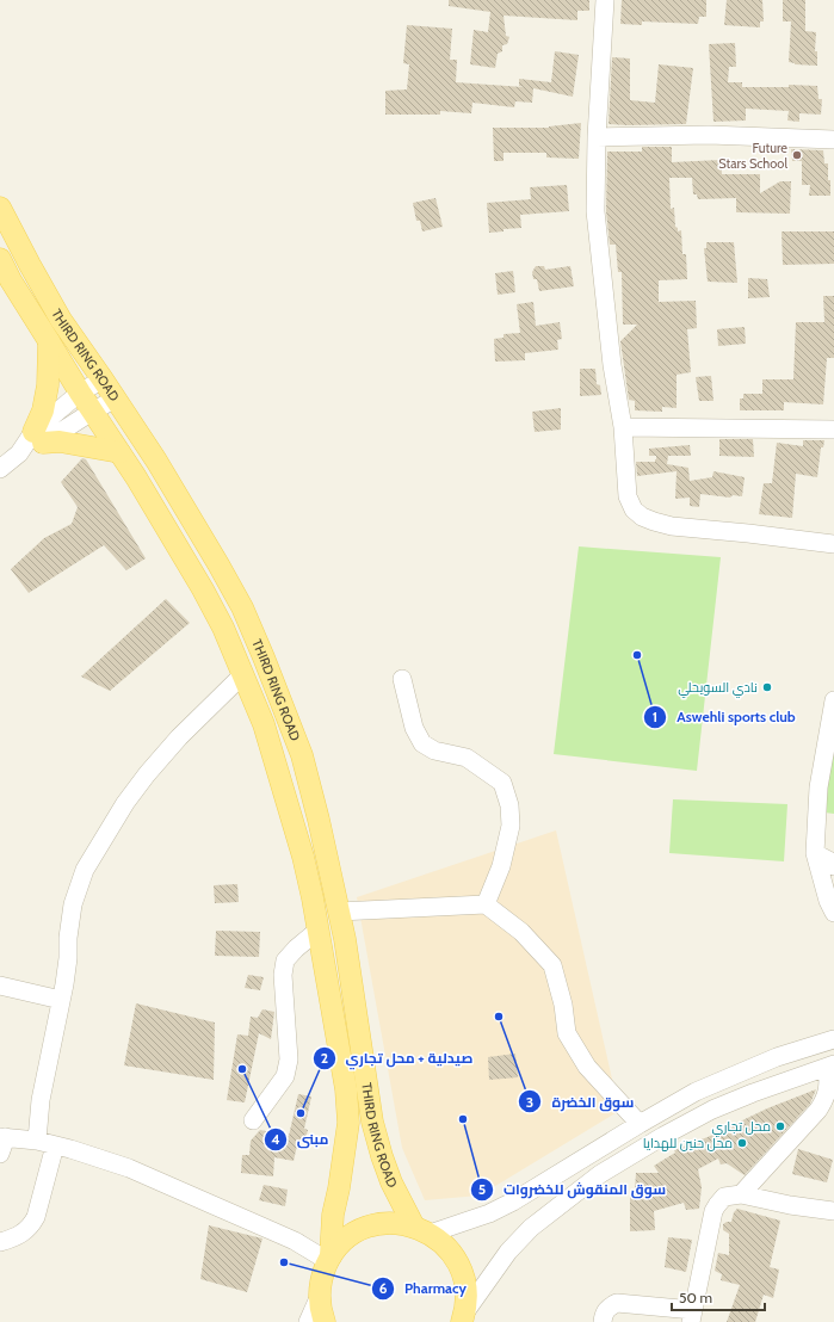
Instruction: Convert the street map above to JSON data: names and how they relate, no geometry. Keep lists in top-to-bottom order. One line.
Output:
{"streets":{"main road":["THIRD RING ROAD"]},"places":["Future Stars School","Aswehli sports club","نادي السويحلي","سوق الخضرة","مبنى","صيدلية + محل تجاري","سوق المنقوش للخضروات","محل تجاري","محل حنين للهدايا","Pharmacy"],"scale_bar":"50 m"}
